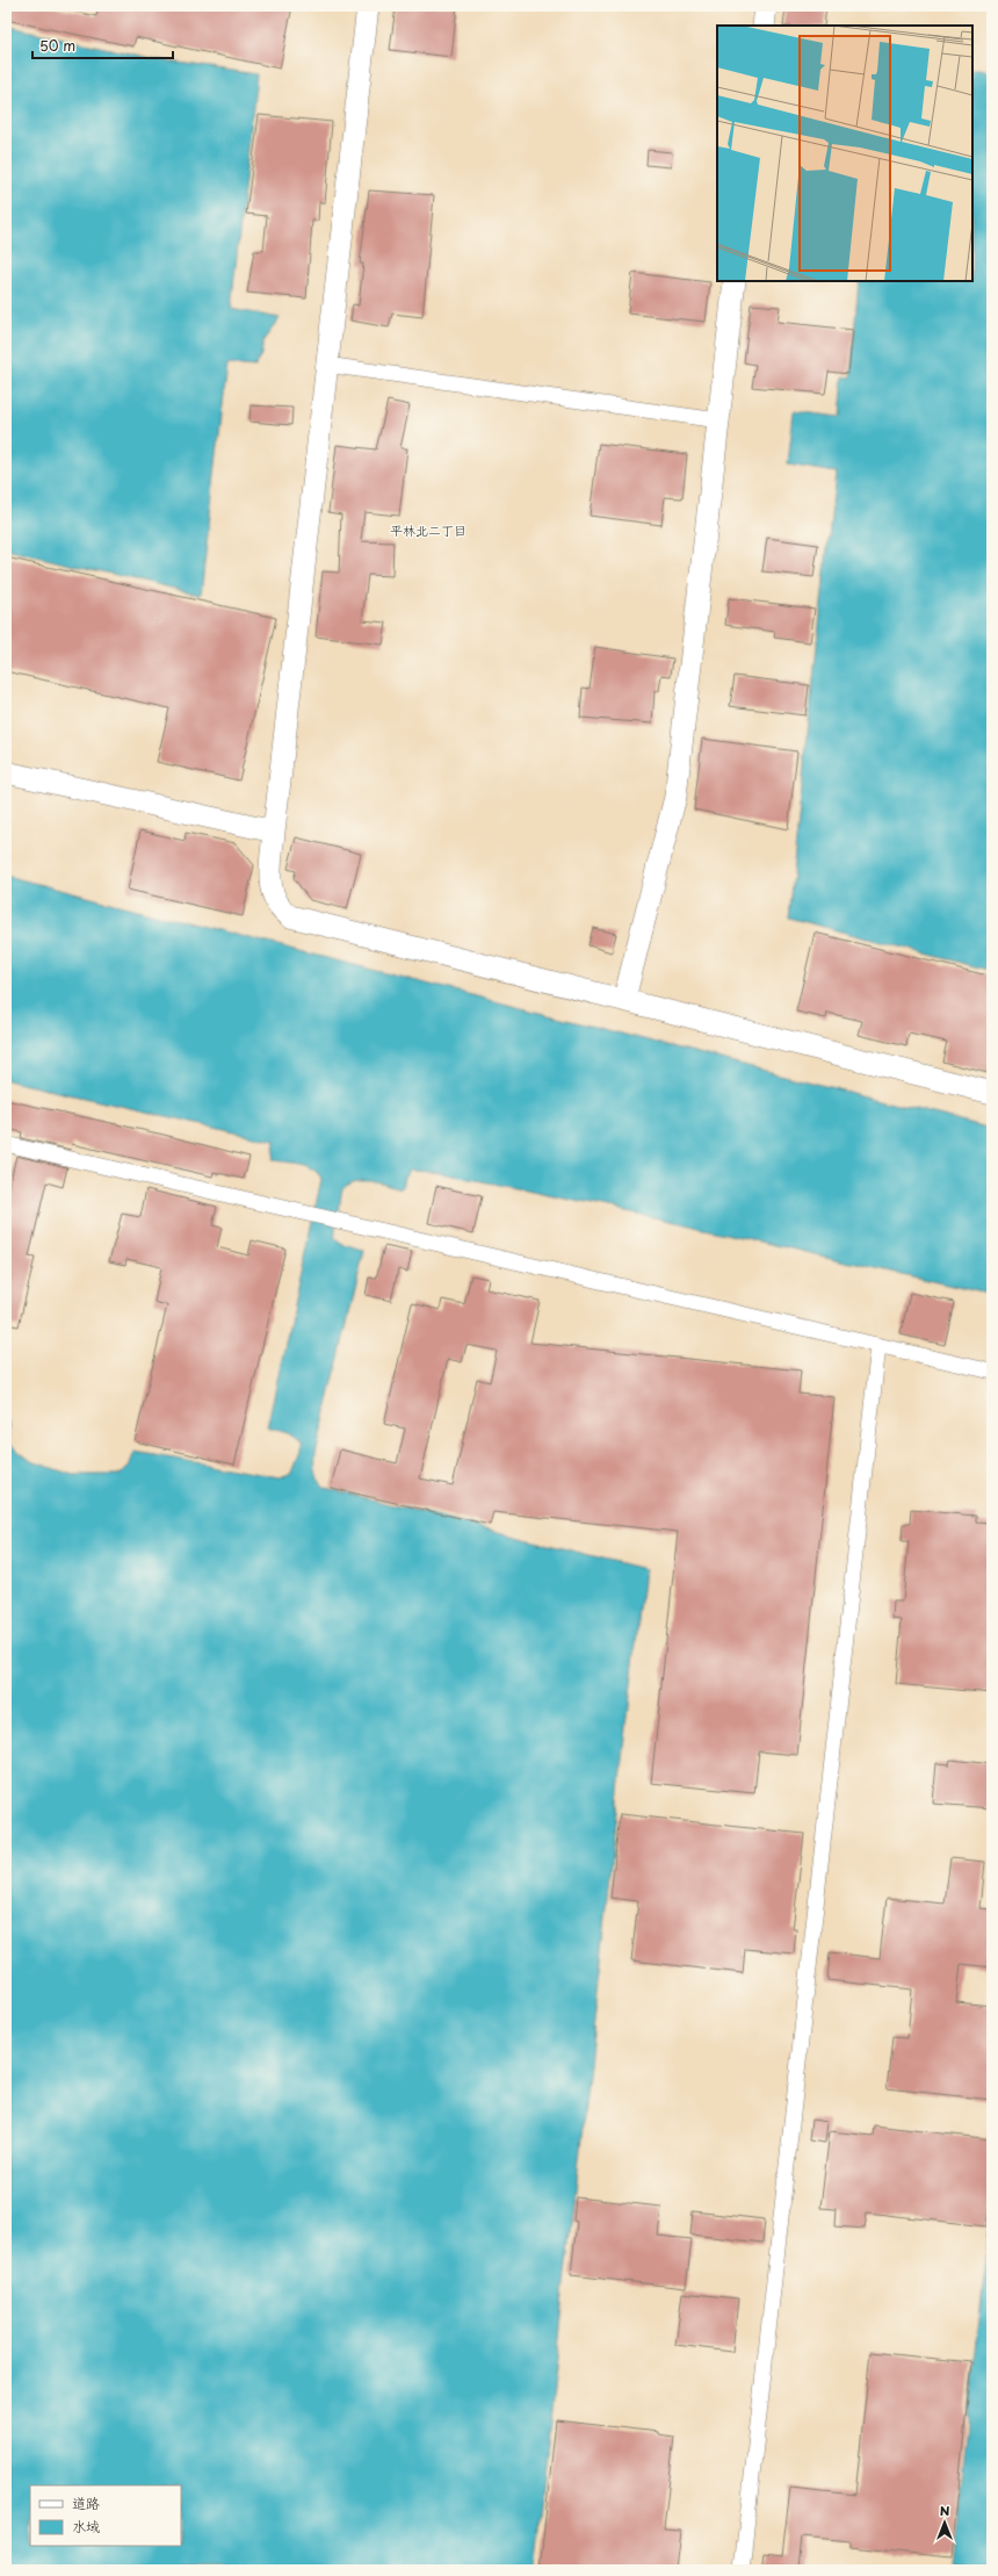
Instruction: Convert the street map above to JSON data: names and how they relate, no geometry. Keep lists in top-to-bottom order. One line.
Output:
{"districts":["平林北二丁目"],"legend":["道路","水域"],"scale_bar":"50 m","north":"top"}
